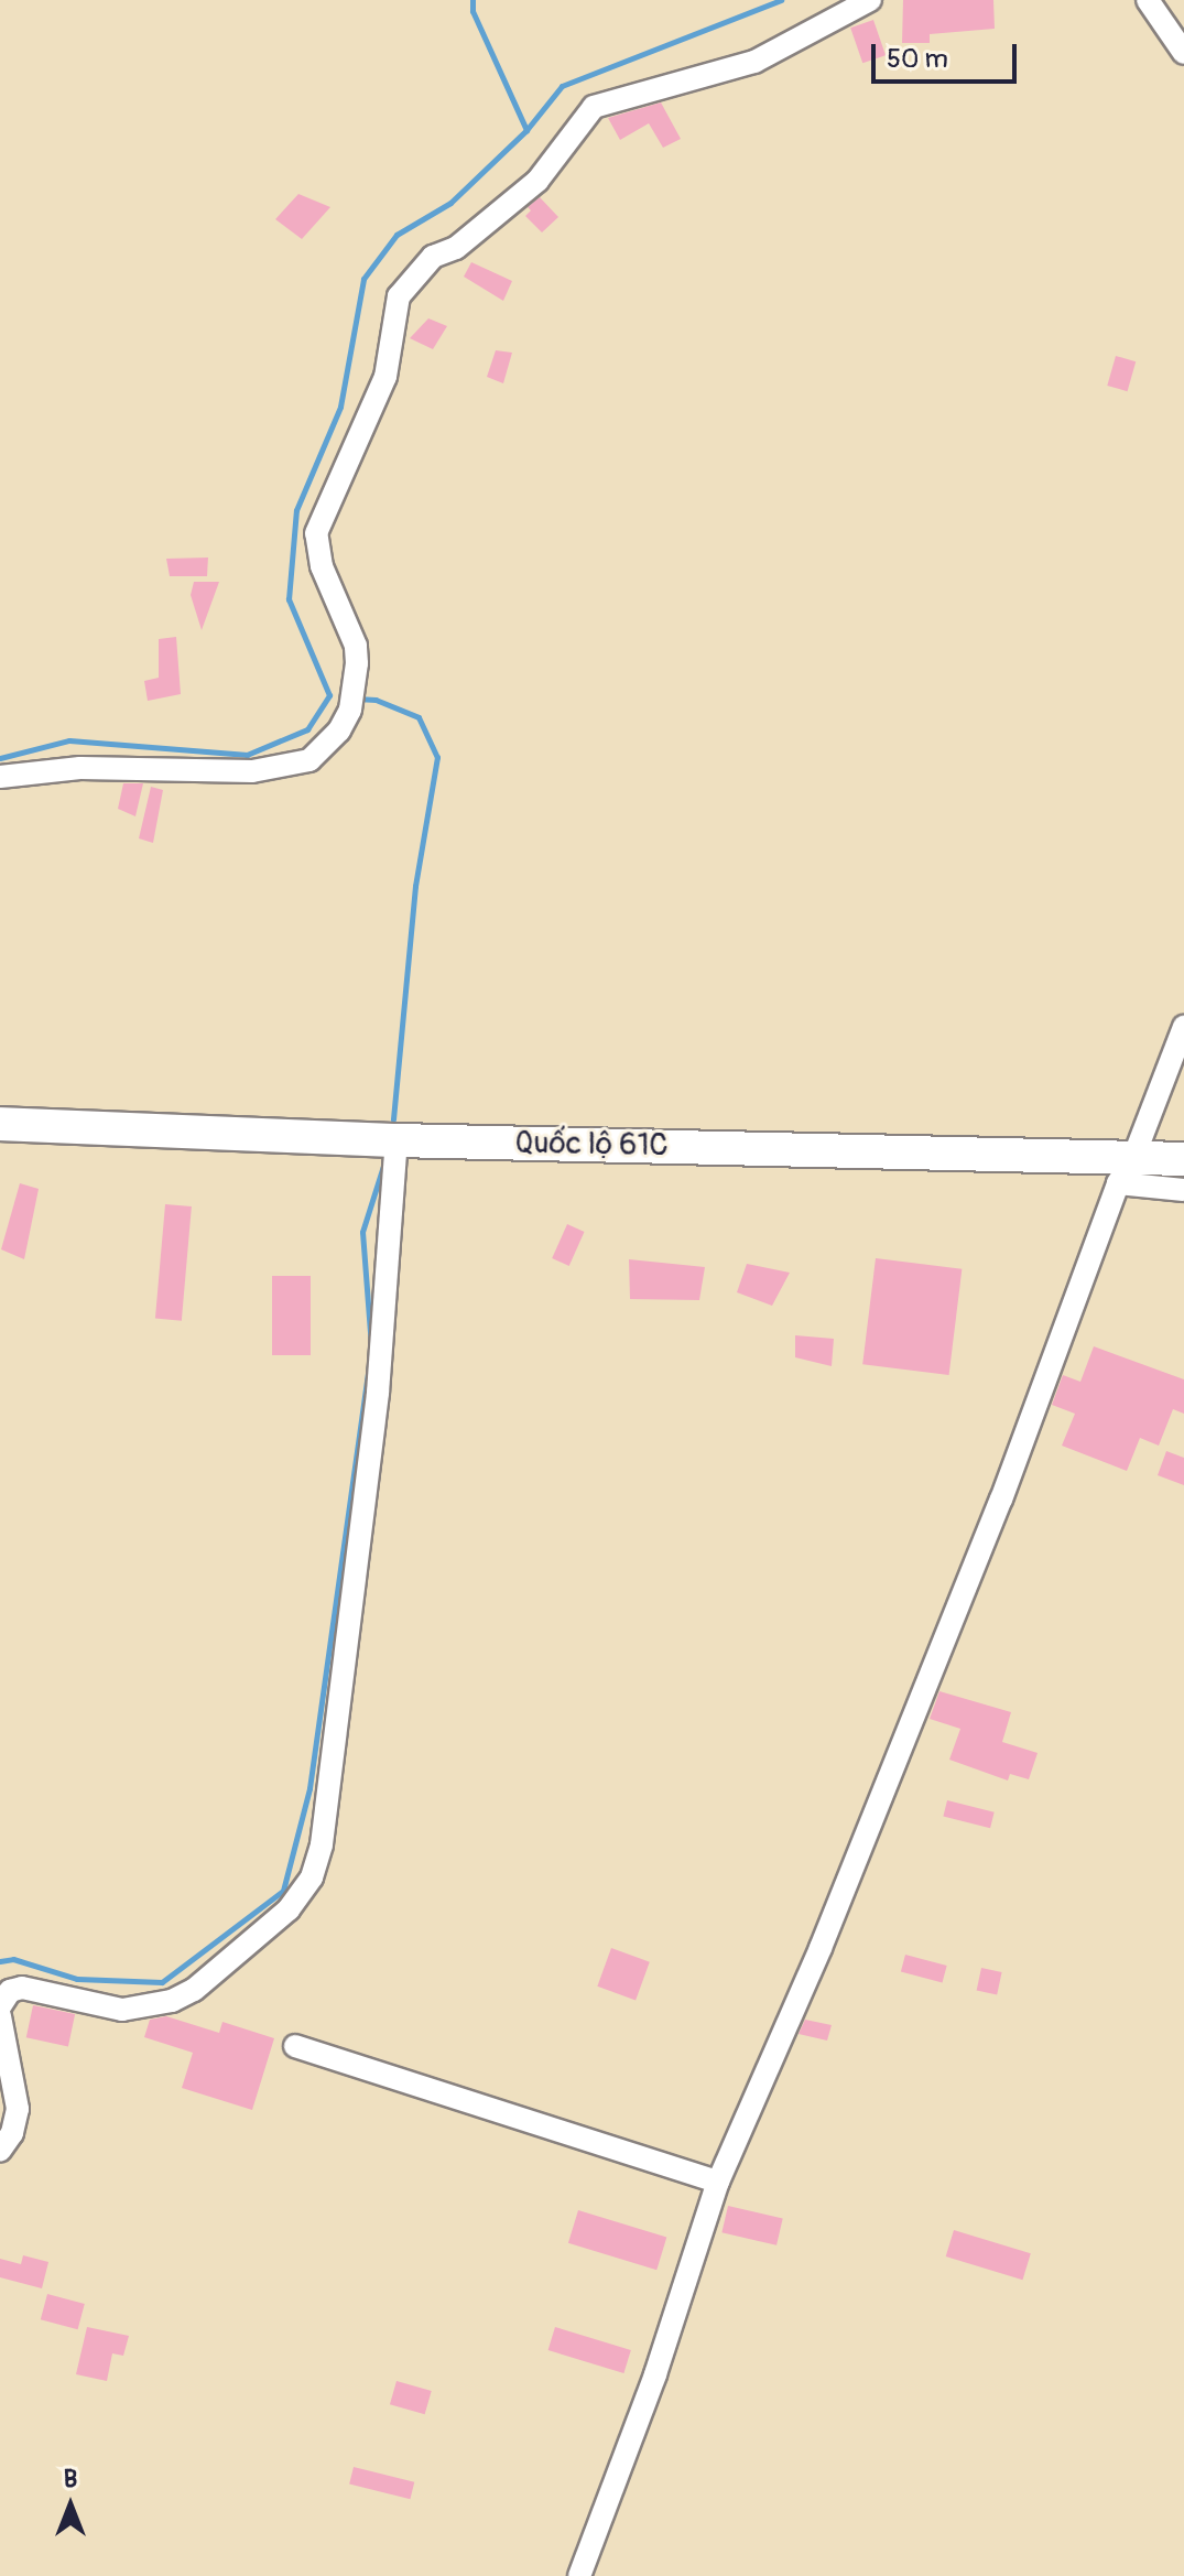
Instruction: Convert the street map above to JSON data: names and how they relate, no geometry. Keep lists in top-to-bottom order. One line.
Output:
{"streets":{"highway":["Quốc lộ 61C"]},"scale_bar":"50 m","north":"top"}
